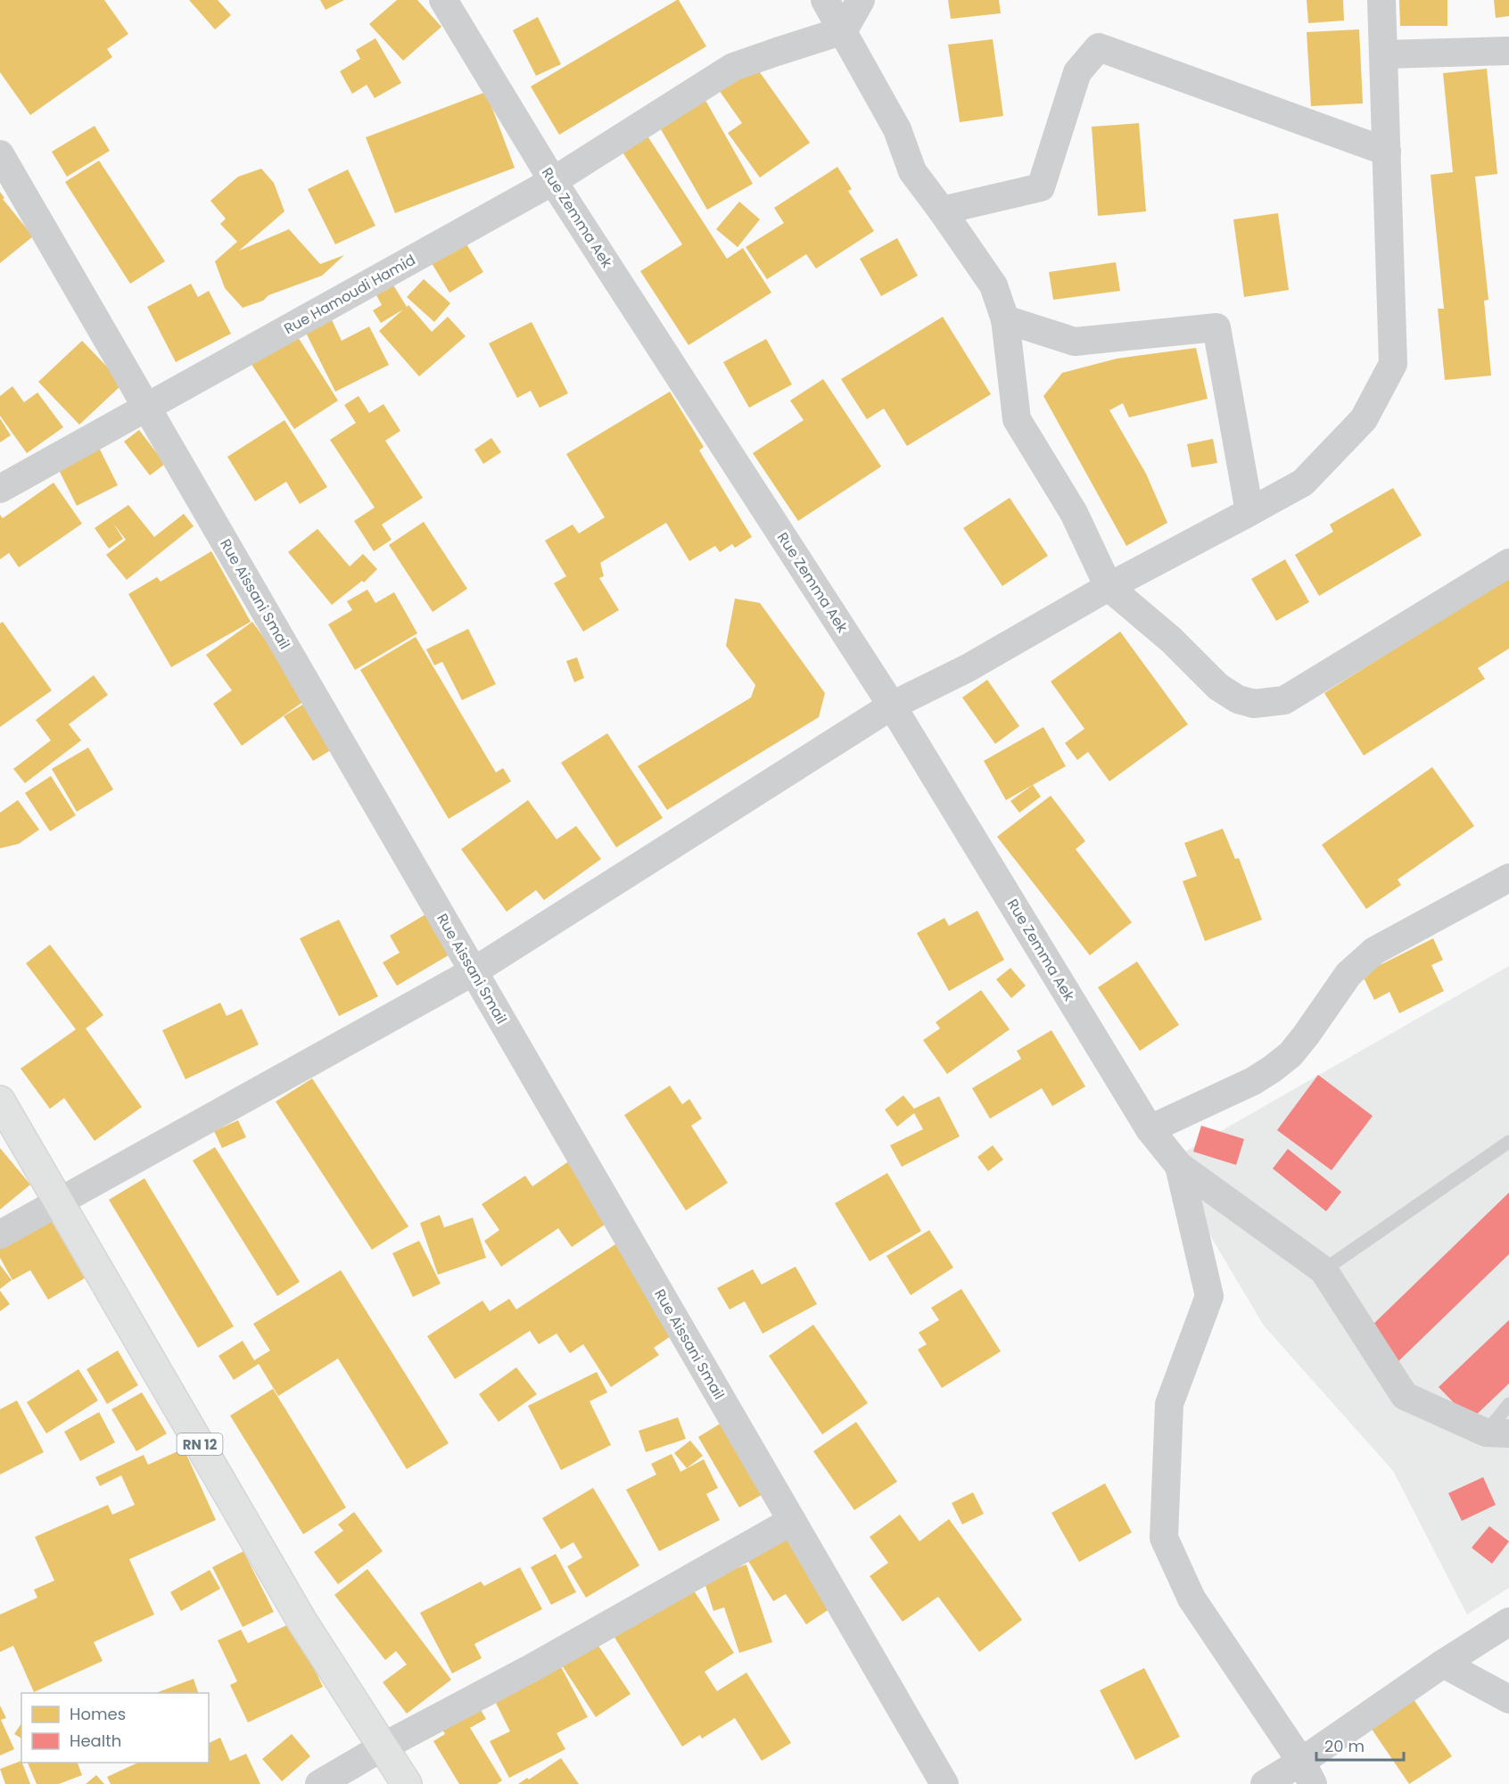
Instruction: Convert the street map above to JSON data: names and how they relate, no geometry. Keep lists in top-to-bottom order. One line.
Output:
{"streets":{"main road":["RN 12"],"street":["Rue Zemma Aek","Rue Hamoudi Hamid","Rue Aissani Smail"]},"crossings":[["Rue Zemma Aek","Rue Hamoudi Hamid"],["Rue Hamoudi Hamid","Rue Aissani Smail"]],"legend":["Homes","Health"],"scale_bar":"20 m"}
